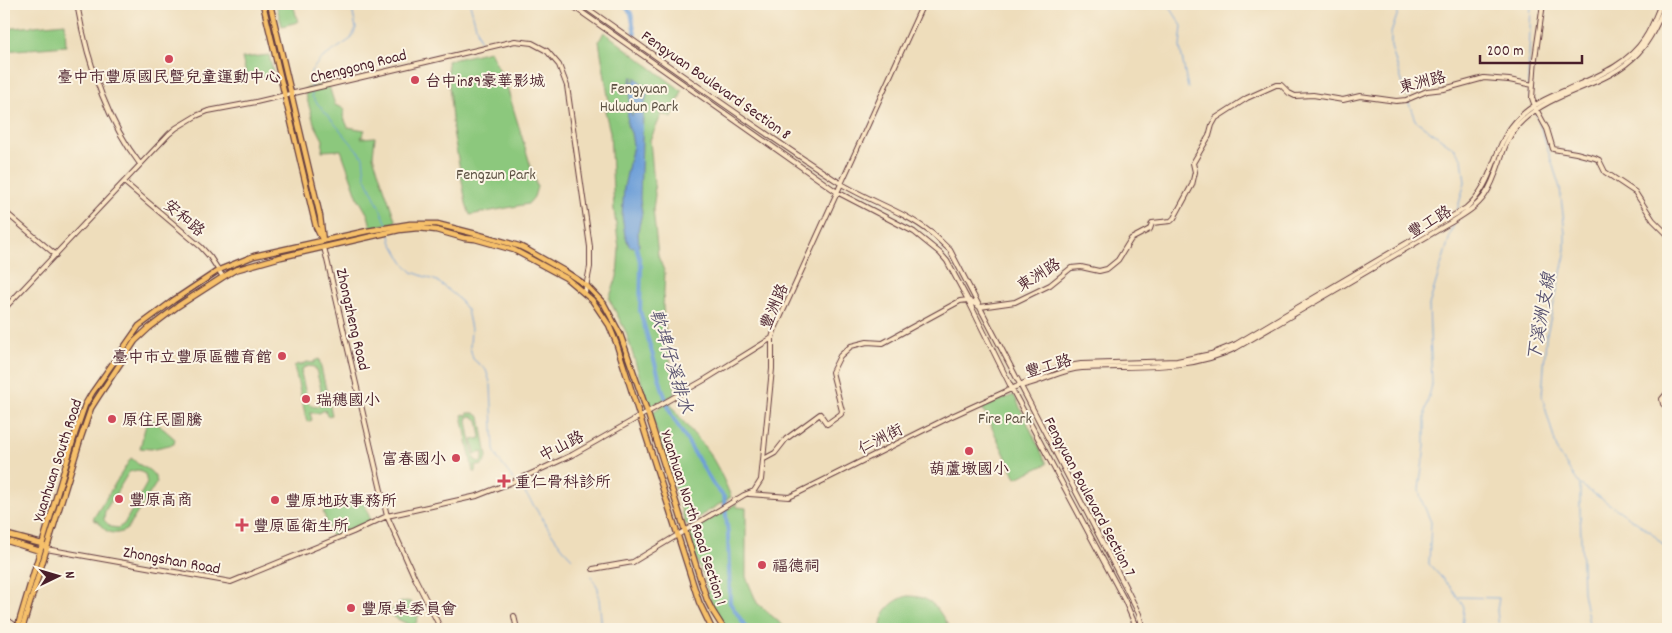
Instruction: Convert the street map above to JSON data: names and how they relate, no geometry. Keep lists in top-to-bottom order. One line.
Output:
{"streets":{"main road":["Zhongzheng Road","Yuanhuan South Road","Yuanhuan North Road Section 1"],"street":["Chenggong Road","東洲路","Fengyuan Boulevard Section 8","安和路","豐工路","豐洲路","仁洲街","中山路","Fengyuan Boulevard Section 7","Zhongshan Road"]},"crossings":[["Chenggong Road","安和路"],["Chenggong Road","Zhongzheng Road"],["Chenggong Road","Yuanhuan South Road"],["Chenggong Road","Yuanhuan North Road Section 1"],["東洲路","Fengyuan Boulevard Section 7"],["Fengyuan Boulevard Section 8","豐洲路"],["Fengyuan Boulevard Section 8","Fengyuan Boulevard Section 7"],["安和路","Yuanhuan South Road"],["豐工路","仁洲街"],["豐工路","Fengyuan Boulevard Section 7"],["豐洲路","仁洲街"],["豐洲路","中山路"],["豐洲路","Fengyuan Boulevard Section 7"],["Zhongzheng Road","中山路"],["Zhongzheng Road","Yuanhuan South Road"],["Zhongzheng Road","Zhongshan Road"],["仁洲街","Fengyuan Boulevard Section 7"],["中山路","Yuanhuan North Road Section 1"],["中山路","Zhongshan Road"],["Yuanhuan South Road","Yuanhuan North Road Section 1"],["Yuanhuan South Road","Zhongshan Road"]],"water":["下溪洲支線","軟埤仔溪排水"],"parks":["Fengyuan Huludun Park","Fengzun Park","Fire Park"],"places":{"other":["臺中市豐原國民暨兒童運動中心","台中in89豪華影城","臺中市立豐原區體育館","瑞穗國小","原住民圖騰","葫蘆墩國小","富春國小","豐原高商","豐原地政事務所","福德祠","豐原桌委員會"],"health":["重仁骨科診所","豐原區衛生所"]},"scale_bar":"200 m","north":"right"}
